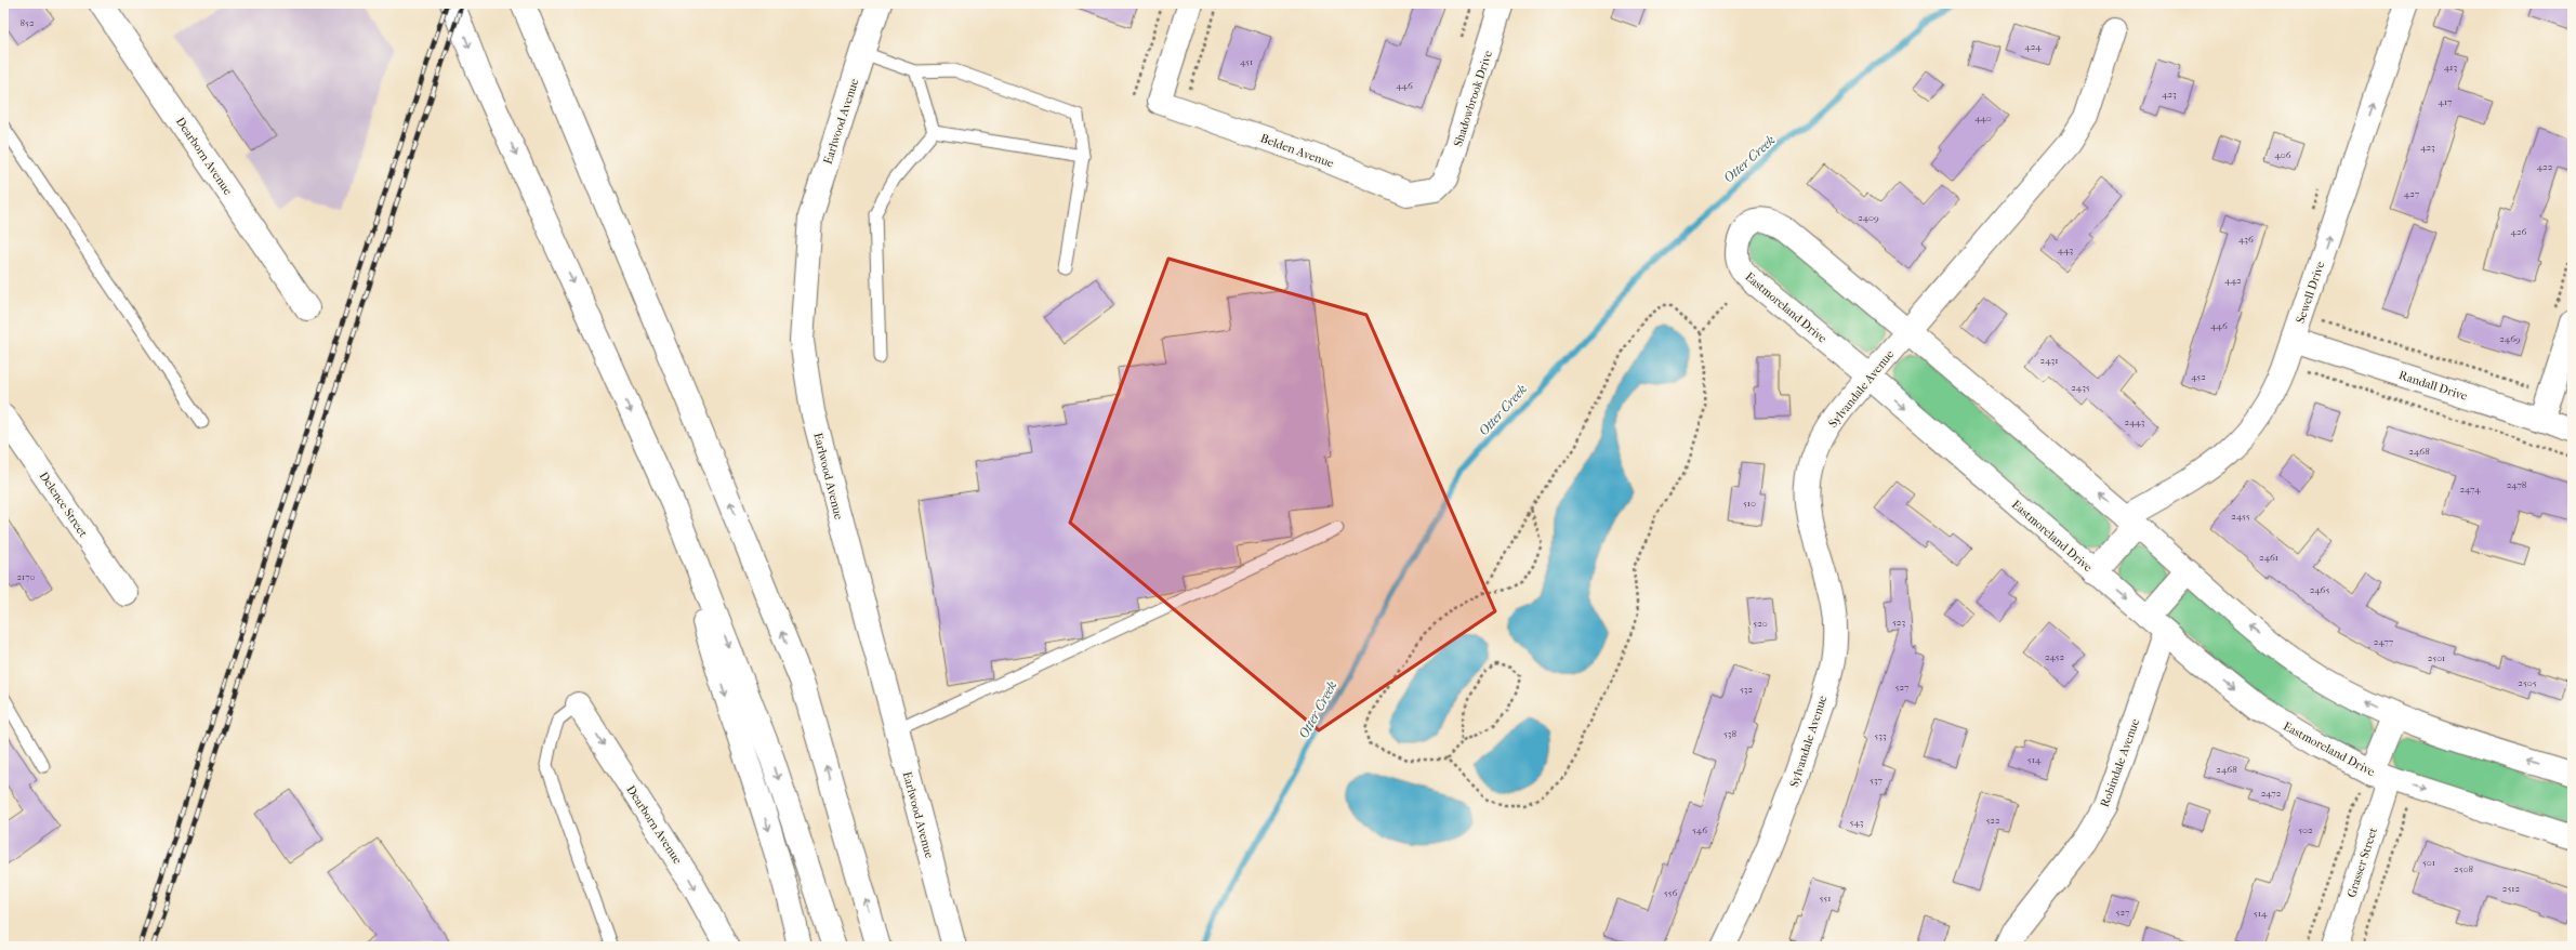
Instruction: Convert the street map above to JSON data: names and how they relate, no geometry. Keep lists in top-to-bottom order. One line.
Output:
{"streets":{"main road":["Shadowbrook Drive","Earlwood Avenue","Belden Avenue","Dearborn Avenue","Sewell Drive","Eastmoreland Drive","Randall Drive","Sylvandale Avenue","Delence Street","Robindale Avenue","Grasser Street"]},"crossings":[["Shadowbrook Drive","Belden Avenue"],["Sewell Drive","Eastmoreland Drive"],["Sewell Drive","Randall Drive"],["Eastmoreland Drive","Sylvandale Avenue"],["Eastmoreland Drive","Robindale Avenue"],["Eastmoreland Drive","Grasser Street"]],"one_way":["Sewell Drive"],"water":["Otter Creek"],"house_numbers":["852","424","451","413","446","423","417","440","423","406","422","427","2409","426","436","443","442","446","2469","2431","452","2435","2443","2468","2478","2474","510","2455","2461","2170","2465","523","520","2477","2452","2501","2505","527","532","538","533","514","2468","537","2472","522","543","546","502","501","2508","2512","556","551","527","514"]}
